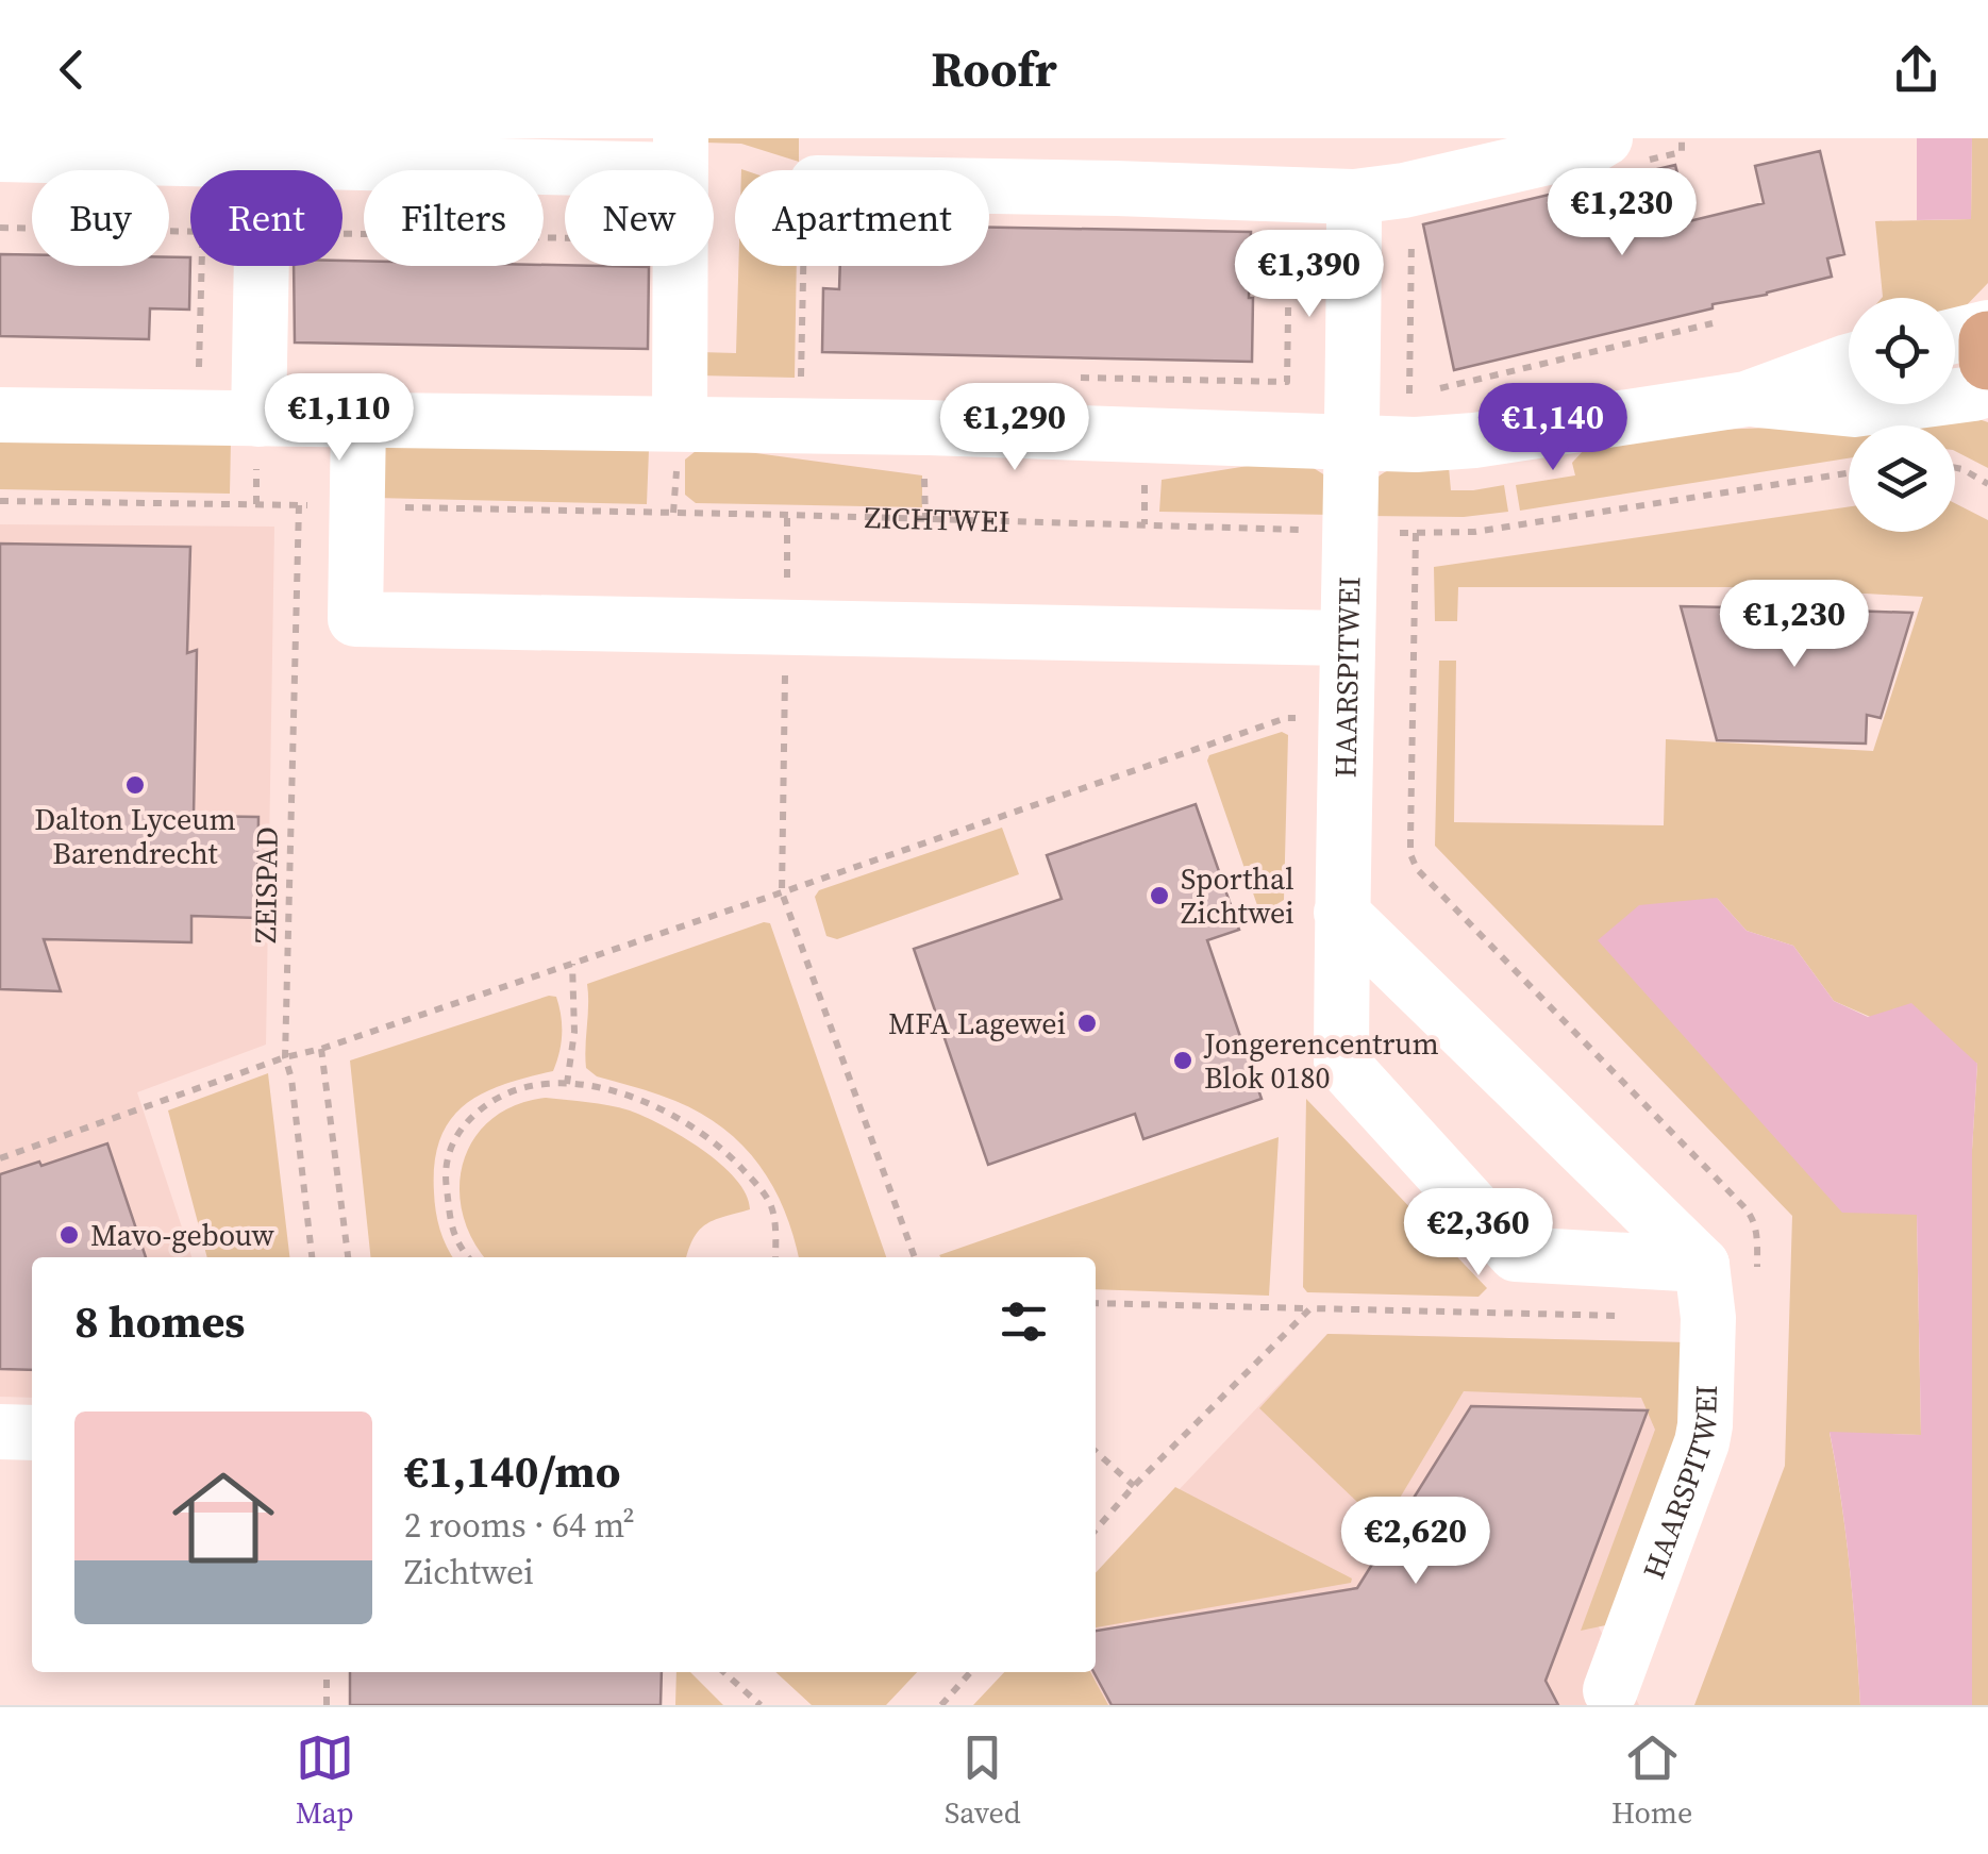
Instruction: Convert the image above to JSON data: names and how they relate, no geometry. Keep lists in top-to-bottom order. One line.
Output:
{"streets":{"street":["HAARSPITWEI"],"path":["ZICHTWEI","ZEISPAD"]},"crossings":[["ZICHTWEI","HAARSPITWEI"],["ZICHTWEI","ZEISPAD"]],"places":["Dalton Lyceum Barendrecht","Sporthal Zichtwei","MFA Lagewei","Jongerencentrum Blok 0180","Mavo-gebouw"],"page":{"header":"Roofr","price":["€1,230","€1,390","€1,110","€1,290","€1,140","€1,230","€2,360","€2,620"],"chip":["Buy","Rent","Filters","New","Apartment"],"heading":"8 homes","list":[{"name":"€1,140/mo","note":"2 rooms · 64 m² · Zichtwei"}],"tabs":["Map","Saved","Home"]}}
